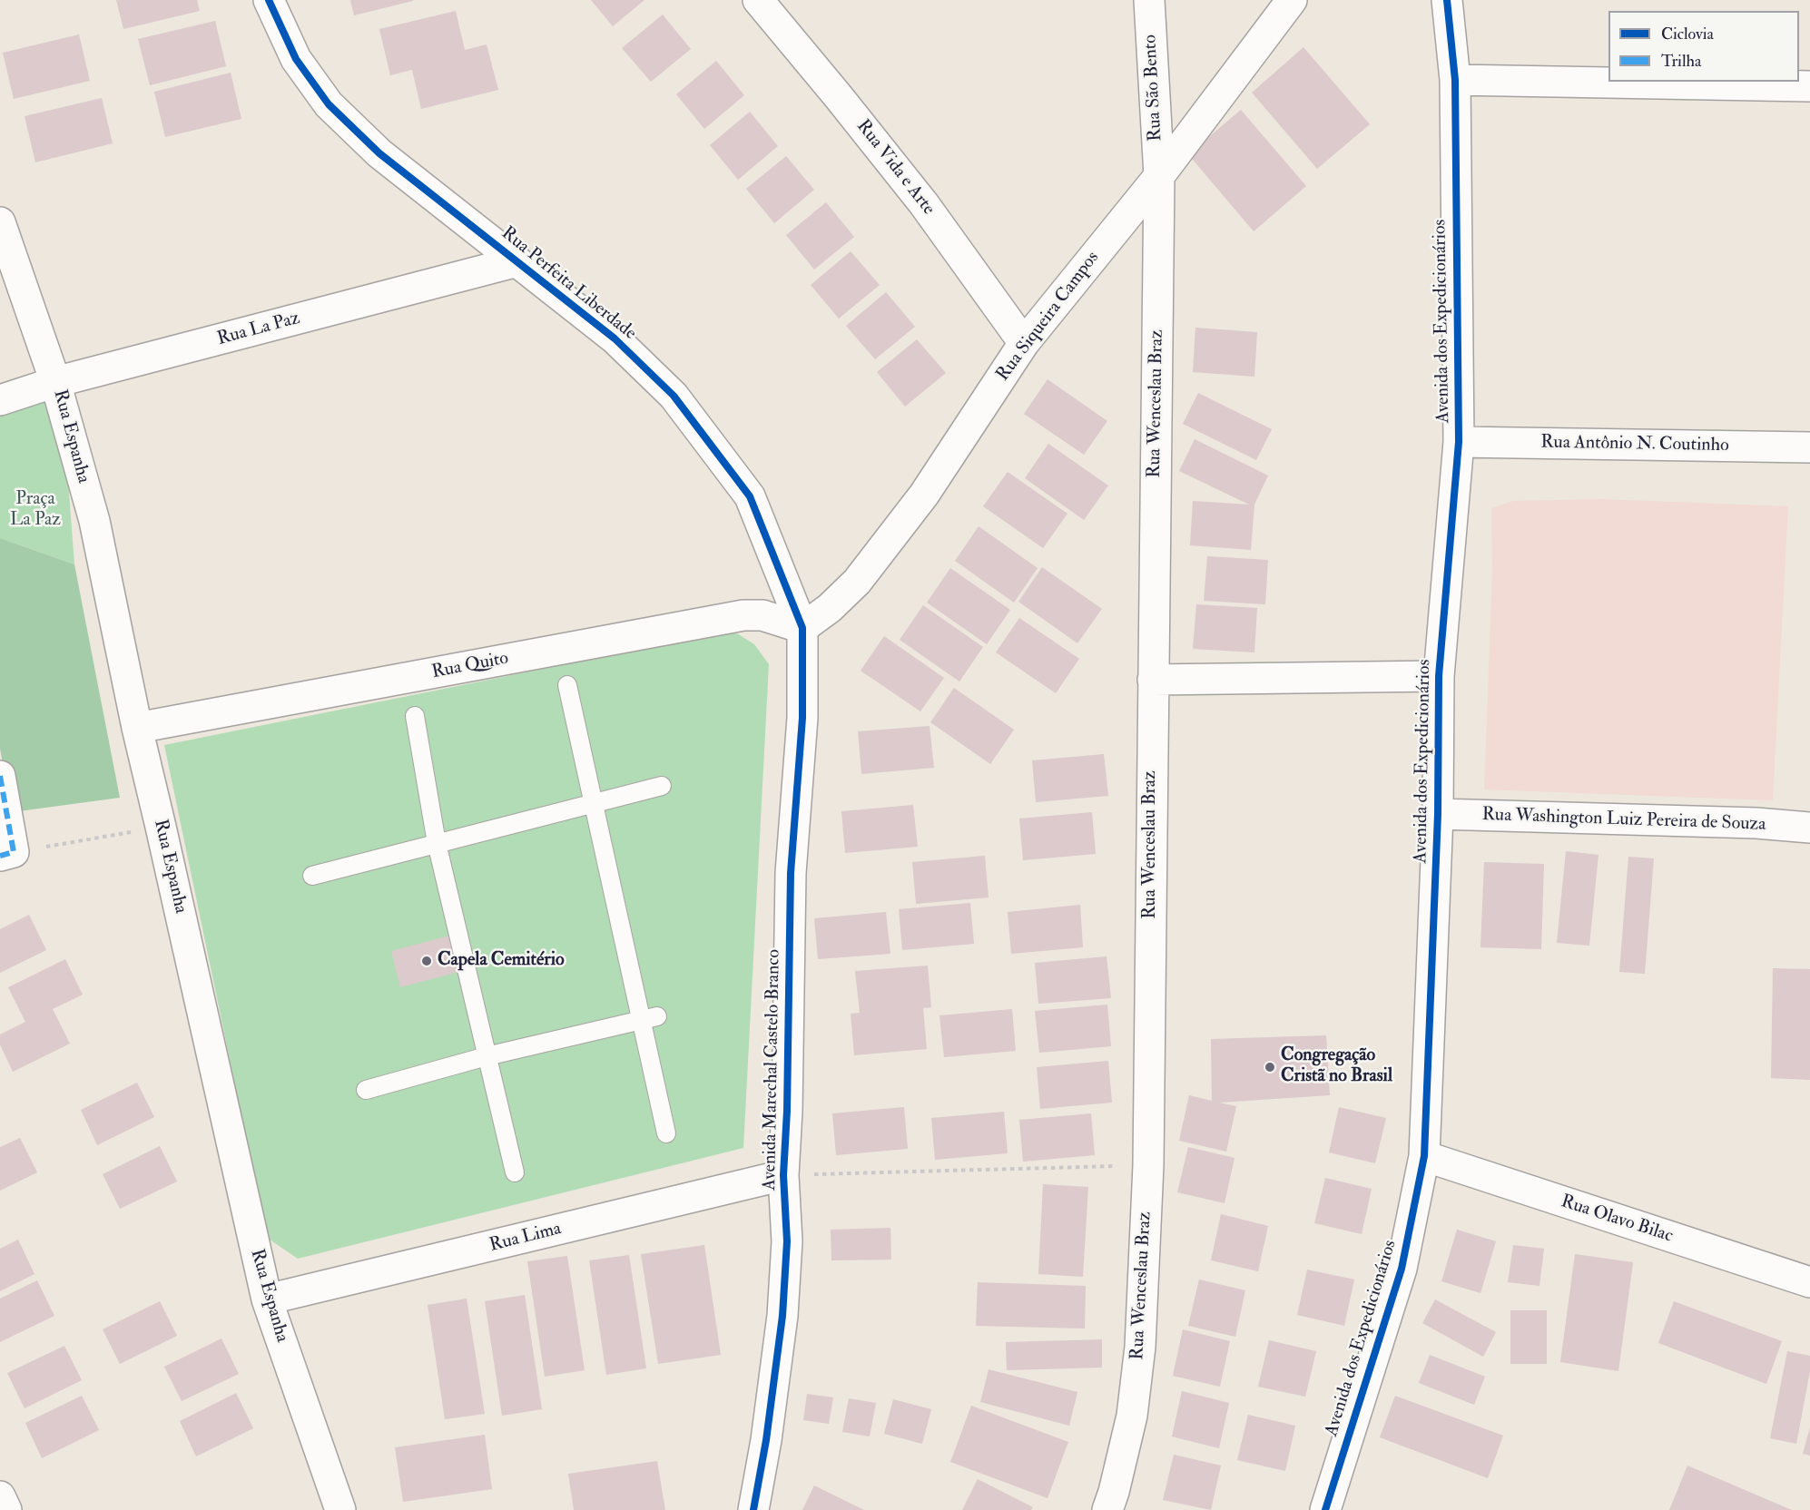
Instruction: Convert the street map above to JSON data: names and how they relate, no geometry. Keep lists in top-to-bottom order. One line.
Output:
{"streets":{"street":["Rua São Bento","Rua Vida e Arte","Rua Perfeita Liberdade","Rua Siqueira Campos","Avenida dos Expedicionários","Rua La Paz","Rua Wenceslau Braz","Rua Espanha","Rua Antônio N. Coutinho","Rua Quito","Rua Washington Luiz Pereira de Souza","Avenida Marechal Castelo Branco","Rua Olavo Bilac","Rua Lima"]},"crossings":[["Rua São Bento","Rua Siqueira Campos"],["Rua São Bento","Rua Wenceslau Braz"],["Rua Vida e Arte","Rua Siqueira Campos"],["Rua Perfeita Liberdade","Rua Siqueira Campos"],["Rua Perfeita Liberdade","Rua La Paz"],["Rua Perfeita Liberdade","Rua Quito"],["Rua Perfeita Liberdade","Avenida Marechal Castelo Branco"],["Rua Siqueira Campos","Rua Wenceslau Braz"],["Rua Siqueira Campos","Rua Quito"],["Rua Siqueira Campos","Avenida Marechal Castelo Branco"],["Avenida dos Expedicionários","Rua Antônio N. Coutinho"],["Avenida dos Expedicionários","Rua Washington Luiz Pereira de Souza"],["Avenida dos Expedicionários","Rua Olavo Bilac"],["Rua La Paz","Rua Espanha"],["Rua Espanha","Rua Quito"],["Rua Espanha","Rua Lima"],["Rua Quito","Avenida Marechal Castelo Branco"],["Avenida Marechal Castelo Branco","Rua Lima"]],"parks":["Praça La Paz"],"places":["Capela Cemitério","Congregação Cristã no Brasil"],"legend":["Ciclovia","Trilha"]}
